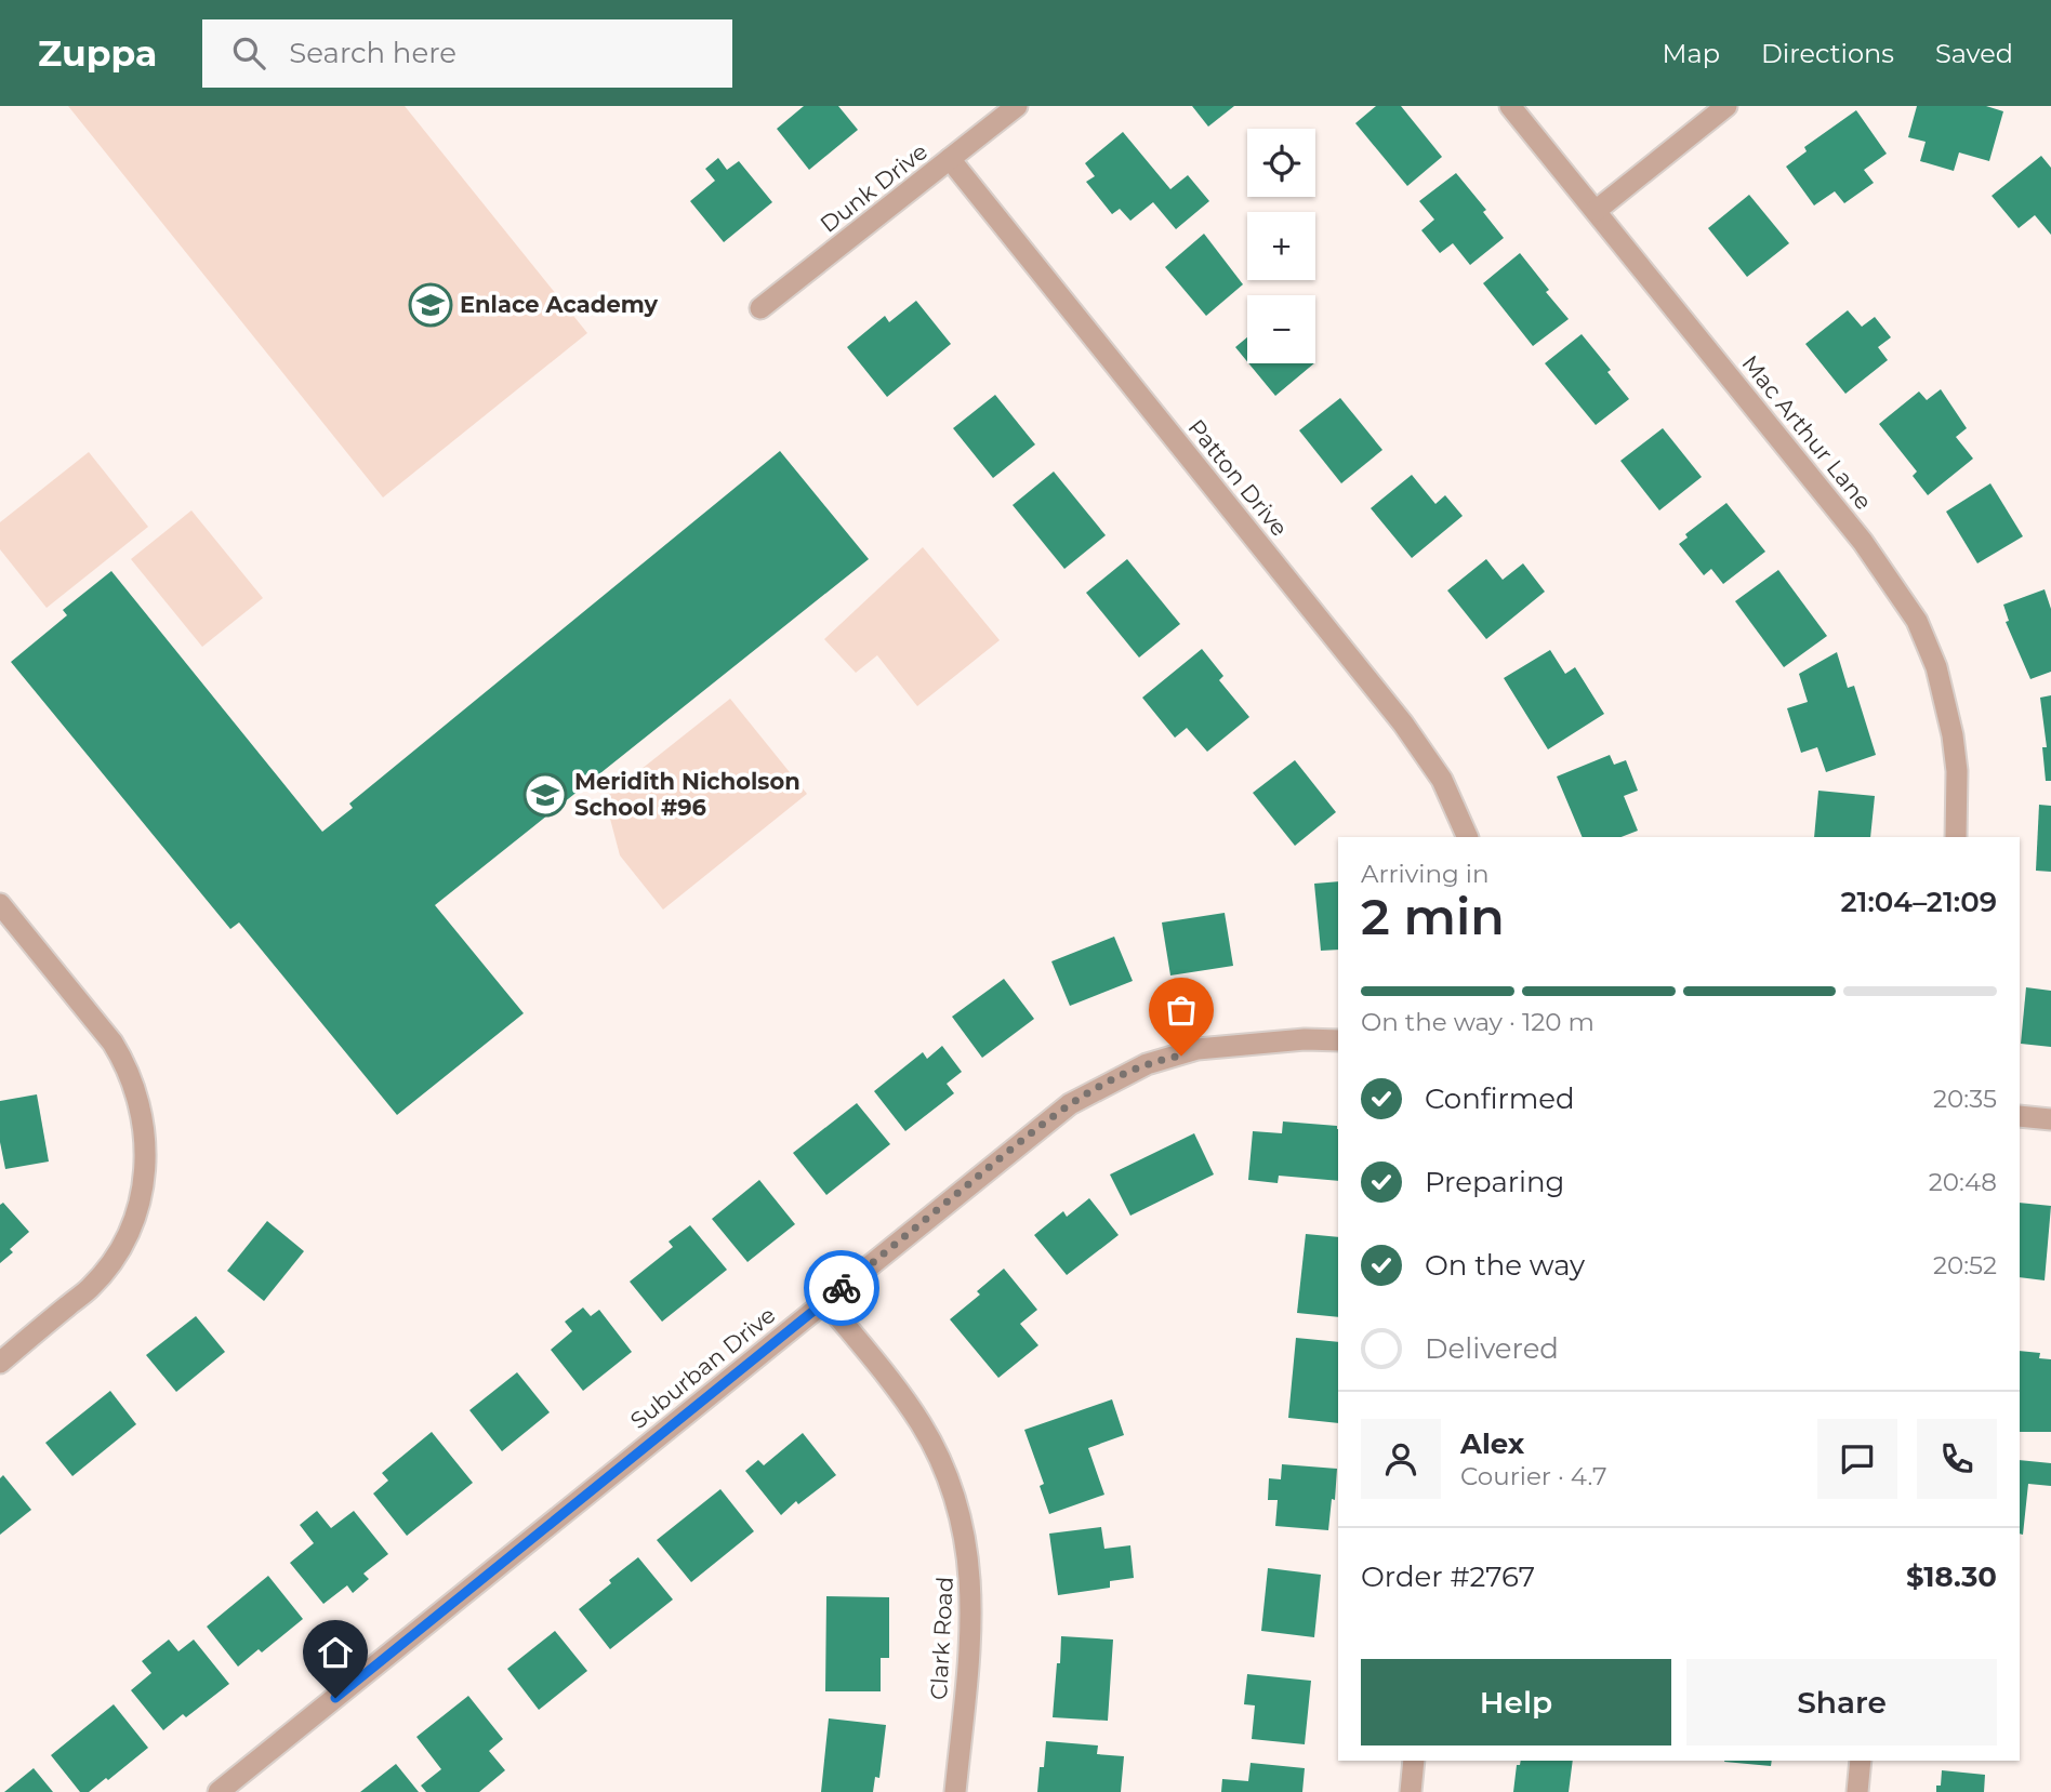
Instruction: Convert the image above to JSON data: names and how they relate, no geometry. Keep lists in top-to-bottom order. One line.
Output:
{"streets":{"street":["Dunk Drive","Mac Arthur Lane","Patton Drive","Suburban Drive","Clark Road"]},"crossings":[["Dunk Drive","Patton Drive"],["Suburban Drive","Clark Road"]],"places":{"school or university":["Enlace Academy","Meridith Nicholson School #96"]},"page":{"header":"Zuppa","search":"Search here","nav":["Map","Directions","Saved"],"map_buttons":["+","−"],"heading":["2 min","Arriving in","21:04–21:09"],"panel":["Alex","Courier · 4.7","Order #2767","$18.30"],"bar":"On the way · 120 m","list":[["Confirmed","20:35"],["Preparing","20:48"],["On the way","20:52"],"Delivered"],"buttons":["Help","Share"]}}
